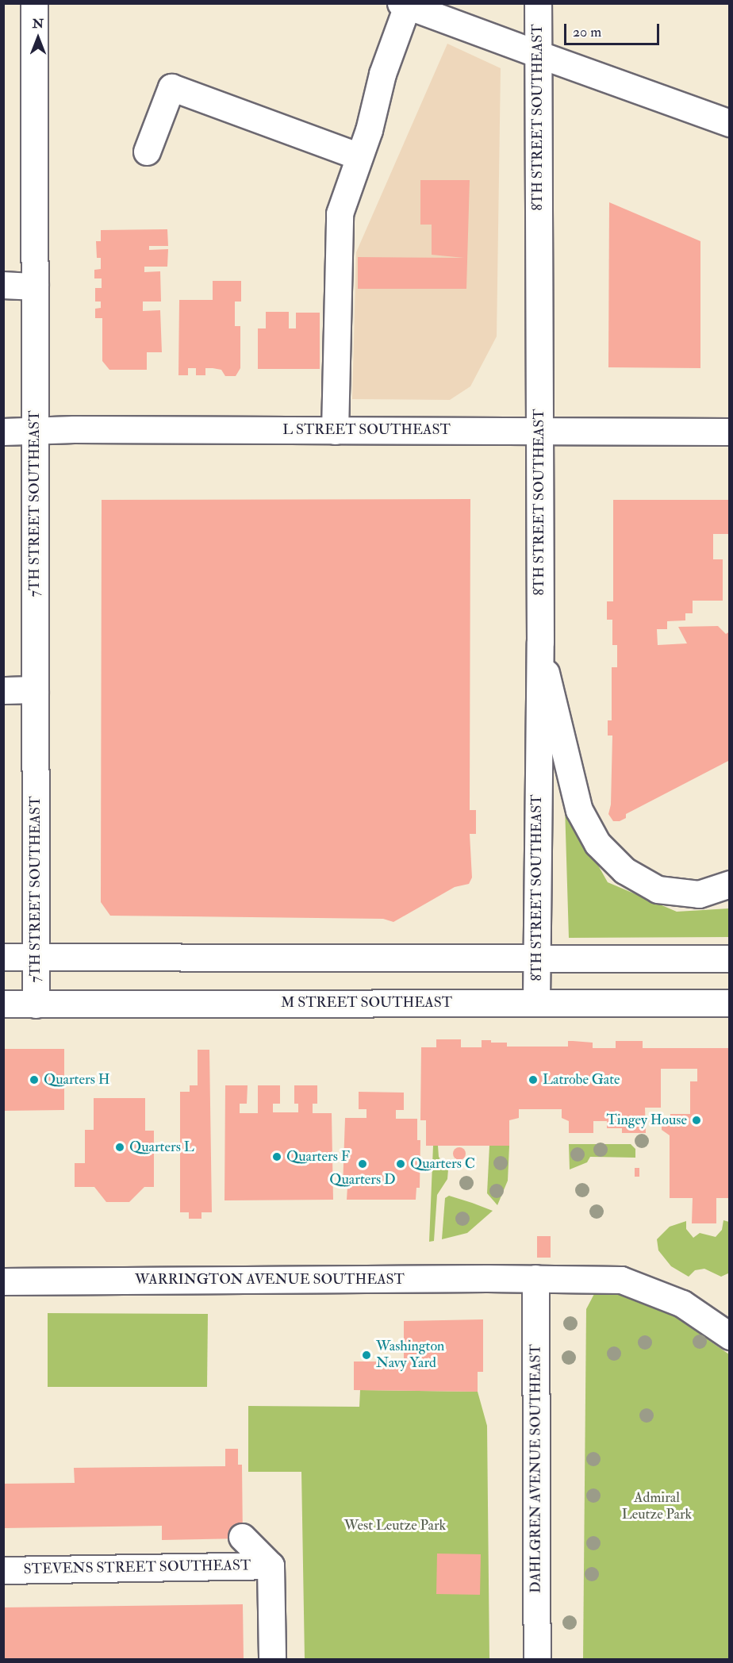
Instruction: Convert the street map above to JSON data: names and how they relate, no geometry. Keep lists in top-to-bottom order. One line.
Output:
{"streets":{"street":["8TH STREET SOUTHEAST","L STREET SOUTHEAST","7TH STREET SOUTHEAST","M STREET SOUTHEAST","WARRINGTON AVENUE SOUTHEAST","DAHLGREN AVENUE SOUTHEAST","STEVENS STREET SOUTHEAST"]},"crossings":[["8TH STREET SOUTHEAST","L STREET SOUTHEAST"],["8TH STREET SOUTHEAST","M STREET SOUTHEAST"],["L STREET SOUTHEAST","7TH STREET SOUTHEAST"],["7TH STREET SOUTHEAST","M STREET SOUTHEAST"],["WARRINGTON AVENUE SOUTHEAST","DAHLGREN AVENUE SOUTHEAST"]],"parks":["Admiral Leutze Park","West Leutze Park"],"places":["Quarters H","Latrobe Gate","Tingey House","Quarters L","Quarters F","Quarters D","Quarters C","Washington Navy Yard"],"scale_bar":"20 m","north":"top"}
